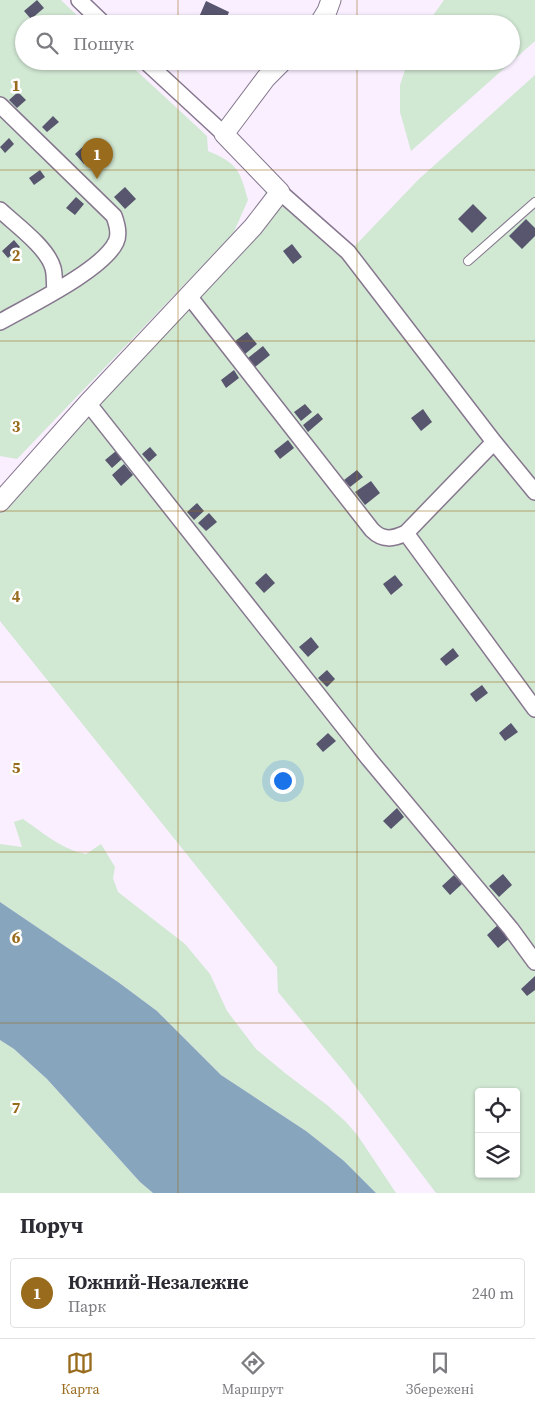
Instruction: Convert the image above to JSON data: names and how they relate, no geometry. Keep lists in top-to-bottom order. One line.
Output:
{"page":{"search":"Пошук","pins":"1","heading":"Поруч","list":[{"mark":"1","name":"Южний-Незалежне","note":"Парк","value":"240 m"}],"nav":["Карта","Маршрут","Збережені"]},"grid":{"rows":["1","2","3","4","5","6","7"]}}
